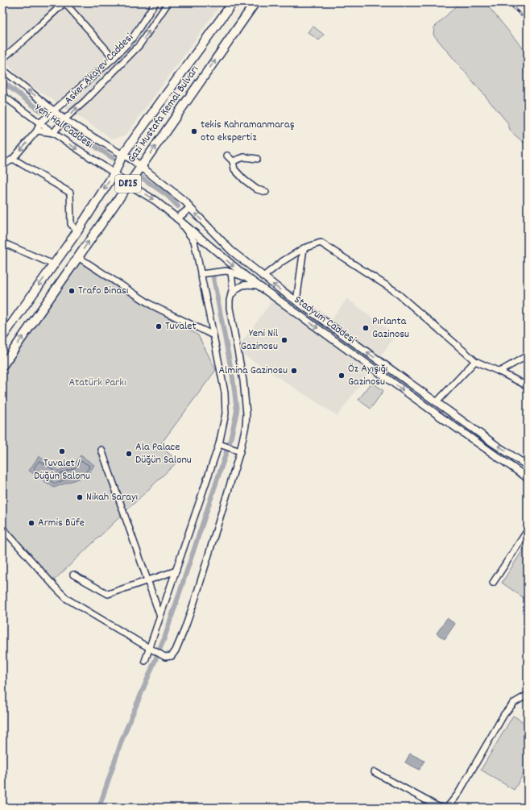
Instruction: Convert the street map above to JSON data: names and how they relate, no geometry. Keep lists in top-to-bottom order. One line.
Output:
{"streets":{"highway":["Gazi Mustafa Kemal Bulvarı","D825"],"main road":["Stadyum Caddesi"],"street":["Asker Akayev Caddesi","Yeni Hal Caddesi"]},"crossings":[["Asker Akayev Caddesi","Yeni Hal Caddesi"],["Gazi Mustafa Kemal Bulvarı","Yeni Hal Caddesi"],["Gazi Mustafa Kemal Bulvarı","Stadyum Caddesi"],["Yeni Hal Caddesi","Stadyum Caddesi"]],"parks":["Atatürk Parkı"],"places":["tekis Kahramanmaraş oto ekspertiz","Trafo Binası","Tuvalet","Pırlanta Gazinosu","Yeni Nil Gazinosu","Almina Gazinosu","Öz Ayışığı Gazinosu","Tuvalet / Düğün Salonu","Ala Palace Düğün Salonu","Nikah Sarayı","Armis Büfe"]}
